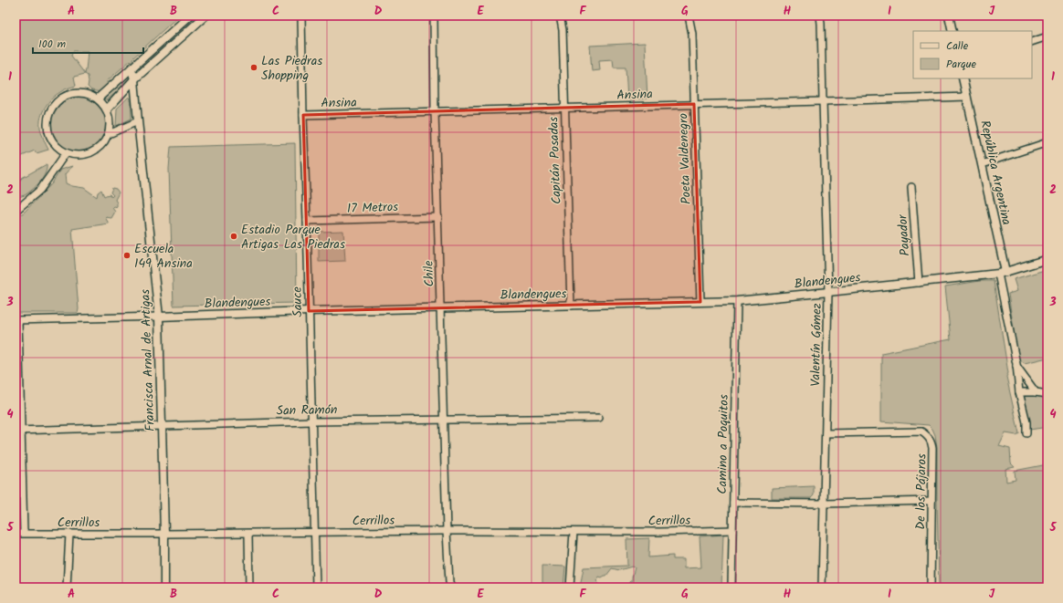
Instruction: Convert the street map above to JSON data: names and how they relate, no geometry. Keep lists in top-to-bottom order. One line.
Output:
{"streets":{"street":["Ansina","Poeta Valdenegro","Capitán Posadas","República Argentina","17 Metros","Payador","Chile","Blandengues","Sauce","Valentín Gómez","Francisca Arnal de Artigas","San Ramón","Camino a Poquitos","De los Pájaros","Cerrillos"]},"crossings":[["Ansina","Poeta Valdenegro"],["Ansina","Capitán Posadas"],["Ansina","República Argentina"],["Ansina","Chile"],["Ansina","Sauce"],["Ansina","Valentín Gómez"],["Poeta Valdenegro","Blandengues"],["Capitán Posadas","Blandengues"],["República Argentina","Blandengues"],["17 Metros","Chile"],["17 Metros","Sauce"],["Payador","Blandengues"],["Chile","Blandengues"],["Chile","San Ramón"],["Chile","Cerrillos"],["Blandengues","Sauce"],["Blandengues","Valentín Gómez"],["Blandengues","Francisca Arnal de Artigas"],["Blandengues","Camino a Poquitos"],["Sauce","San Ramón"],["Sauce","Cerrillos"],["Valentín Gómez","De los Pájaros"],["Francisca Arnal de Artigas","San Ramón"],["Francisca Arnal de Artigas","Cerrillos"],["Camino a Poquitos","Cerrillos"]],"places":["Las Piedras Shopping","Estadio Parque Artigas Las Piedras","Escuela 149 Ansina"],"legend":["Calle","Parque"],"scale_bar":"100 m","grid":{"columns":["A","B","C","D","E","F","G","H","I","J"],"rows":["1","2","3","4","5"]}}
